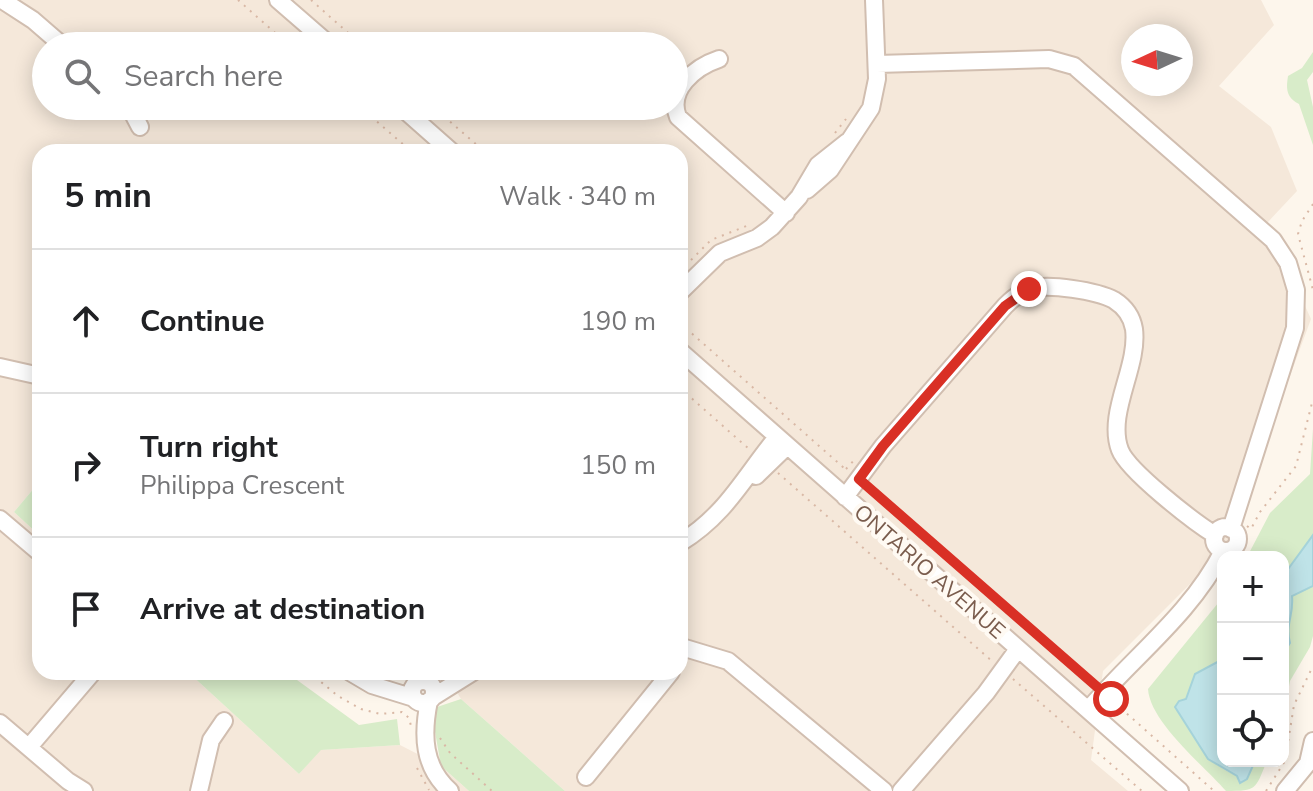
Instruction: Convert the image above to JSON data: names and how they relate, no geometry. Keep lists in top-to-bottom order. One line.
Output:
{"streets":{"street":["ONTARIO AVENUE"]},"north":"left","page":{"search":"Search here","heading":["5 min","Walk · 340 m"],"list":[["Continue","190 m"],["Turn right","Philippa Crescent","150 m"],"Arrive at destination"],"map_buttons":["+","−"]}}
